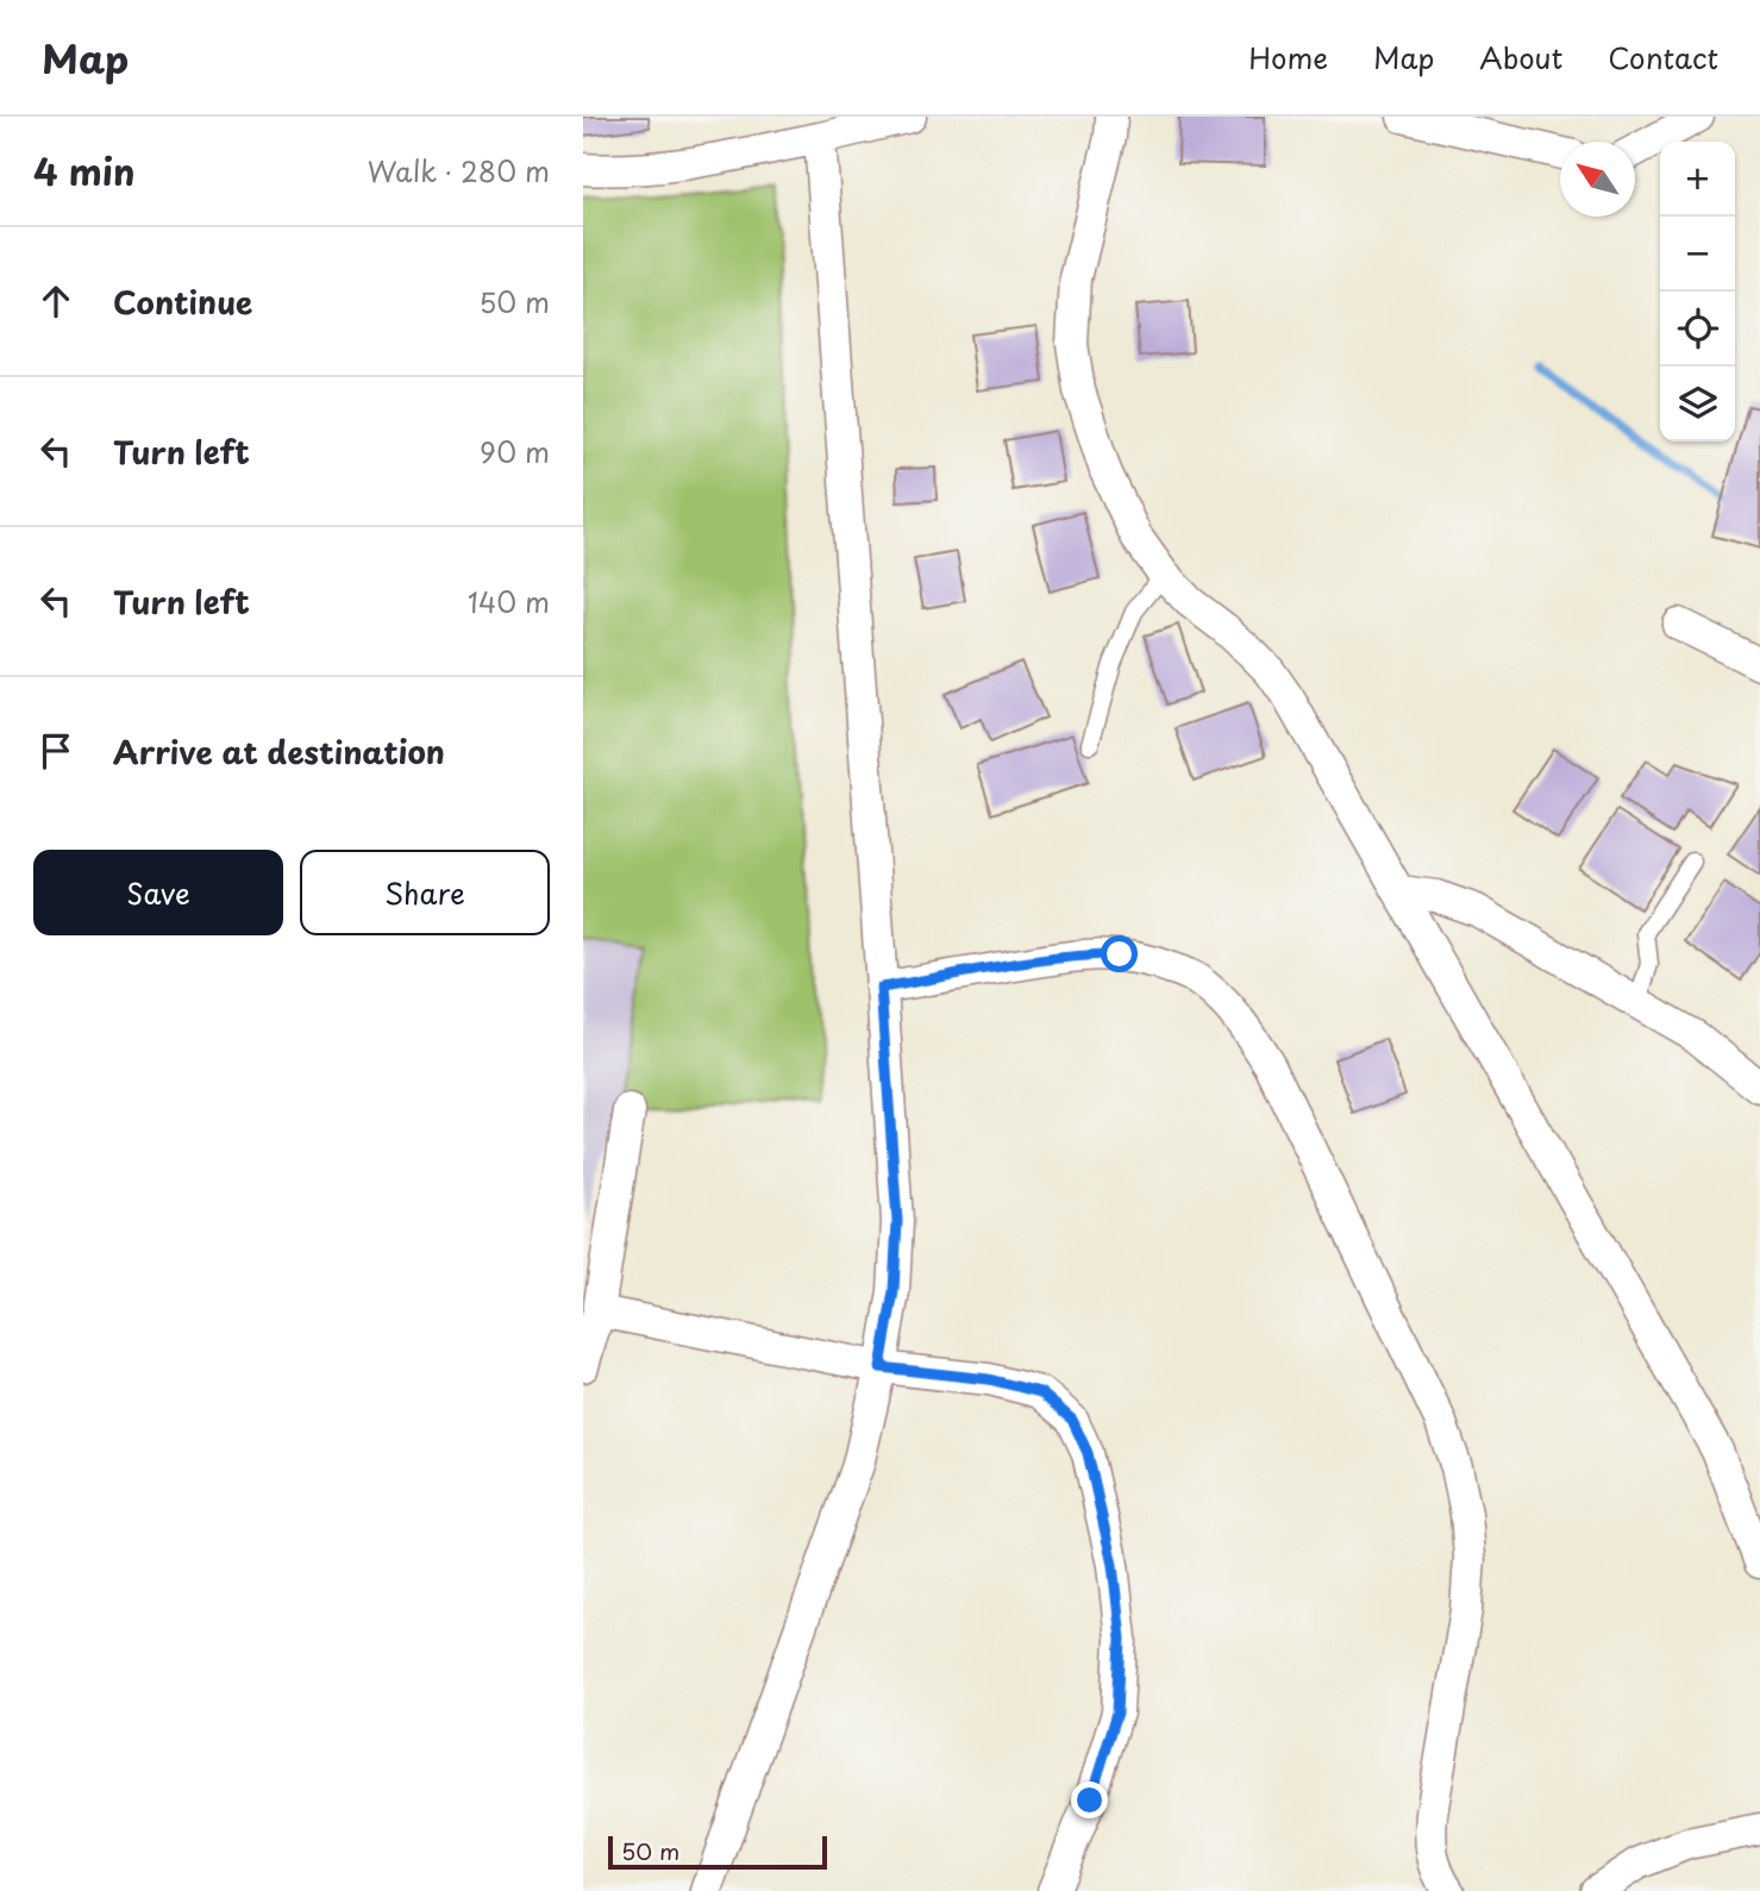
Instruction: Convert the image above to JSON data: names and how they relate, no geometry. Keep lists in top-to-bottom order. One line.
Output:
{"scale_bar":"50 m","north":"top left","page":{"header":"Map","nav":["Home","Map","About","Contact"],"heading":["4 min","Walk · 280 m"],"map_buttons":["+","−"],"list":[["Continue","50 m"],["Turn left","90 m"],["Turn left","140 m"],"Arrive at destination"],"buttons":["Save","Share"],"scale":"50 m"}}
